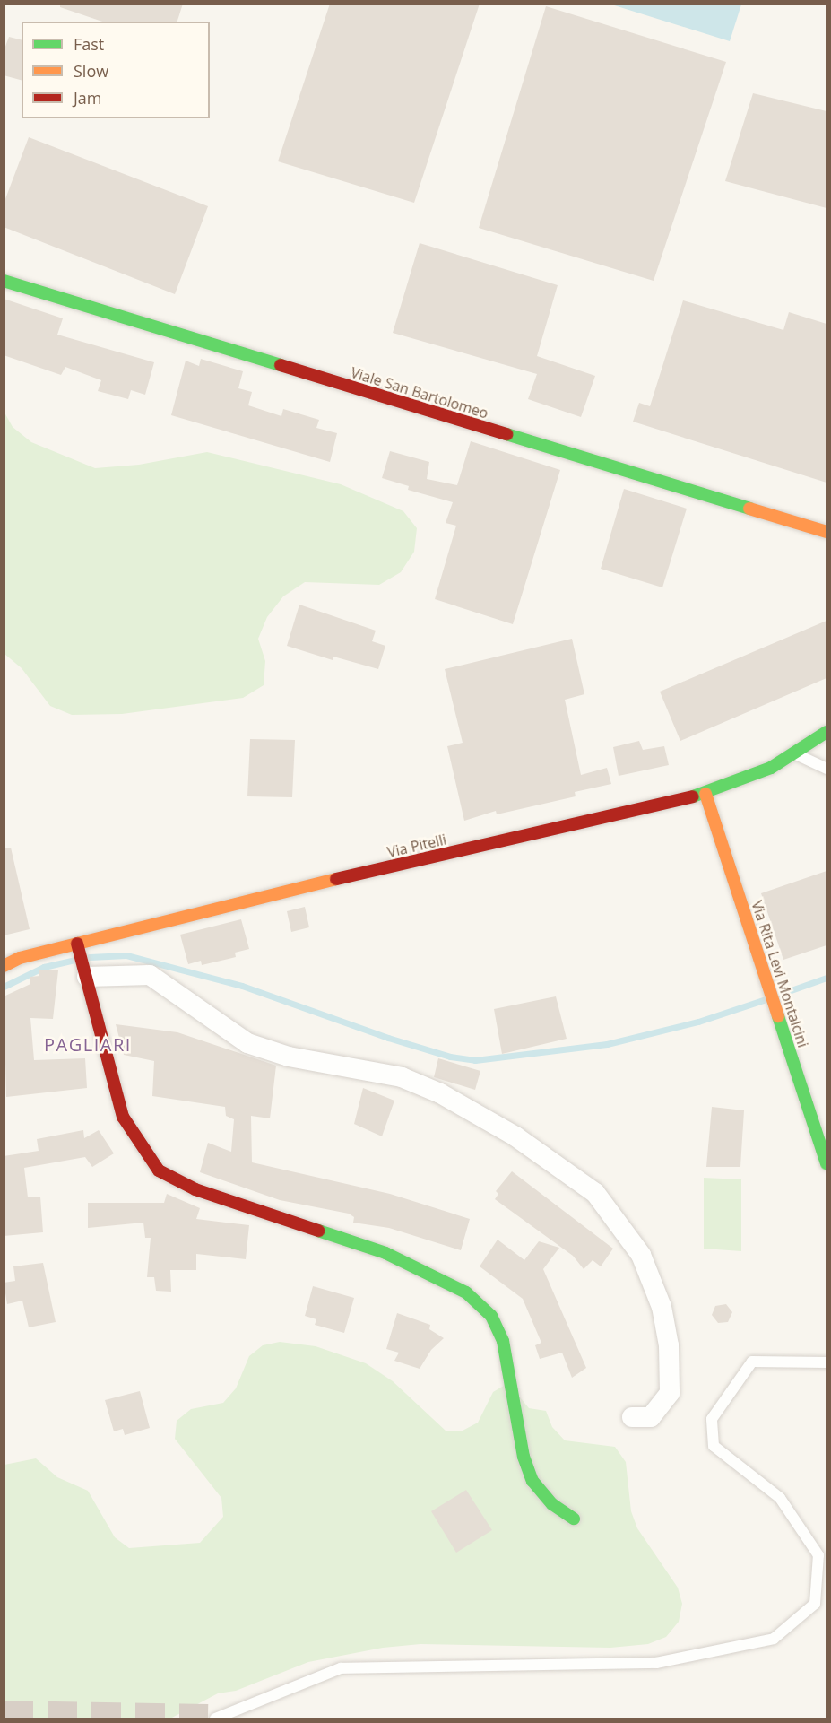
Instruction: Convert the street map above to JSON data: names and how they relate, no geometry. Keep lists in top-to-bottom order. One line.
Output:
{"streets":{"street":["Viale San Bartolomeo","Via Pitelli","Via Rita Levi Montalcini"]},"crossings":[["Via Pitelli","Via Rita Levi Montalcini"]],"districts":["PAGLIARI"],"legend":["Fast","Slow","Jam"]}
